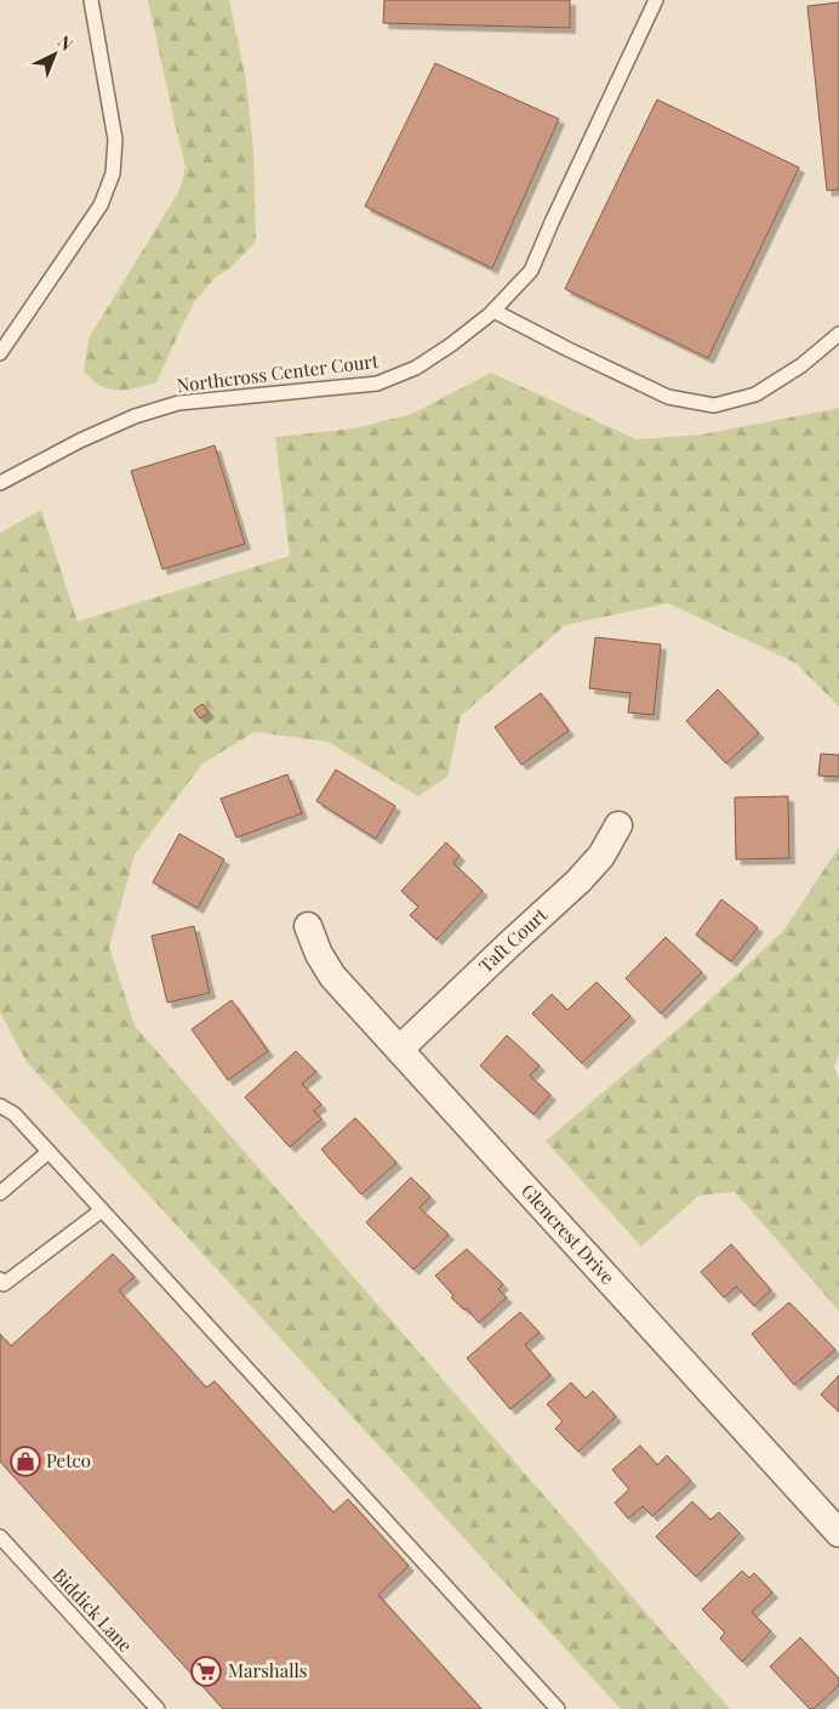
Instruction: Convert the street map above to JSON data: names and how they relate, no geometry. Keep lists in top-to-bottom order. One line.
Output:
{"streets":{"street":["Taft Court","Glencrest Drive"],"lane":["Northcross Center Court","Biddick Lane"]},"crossings":[["Taft Court","Glencrest Drive"]],"places":{"shop":["Petco"],"supermarket":["Marshalls"]},"north":"top right"}
